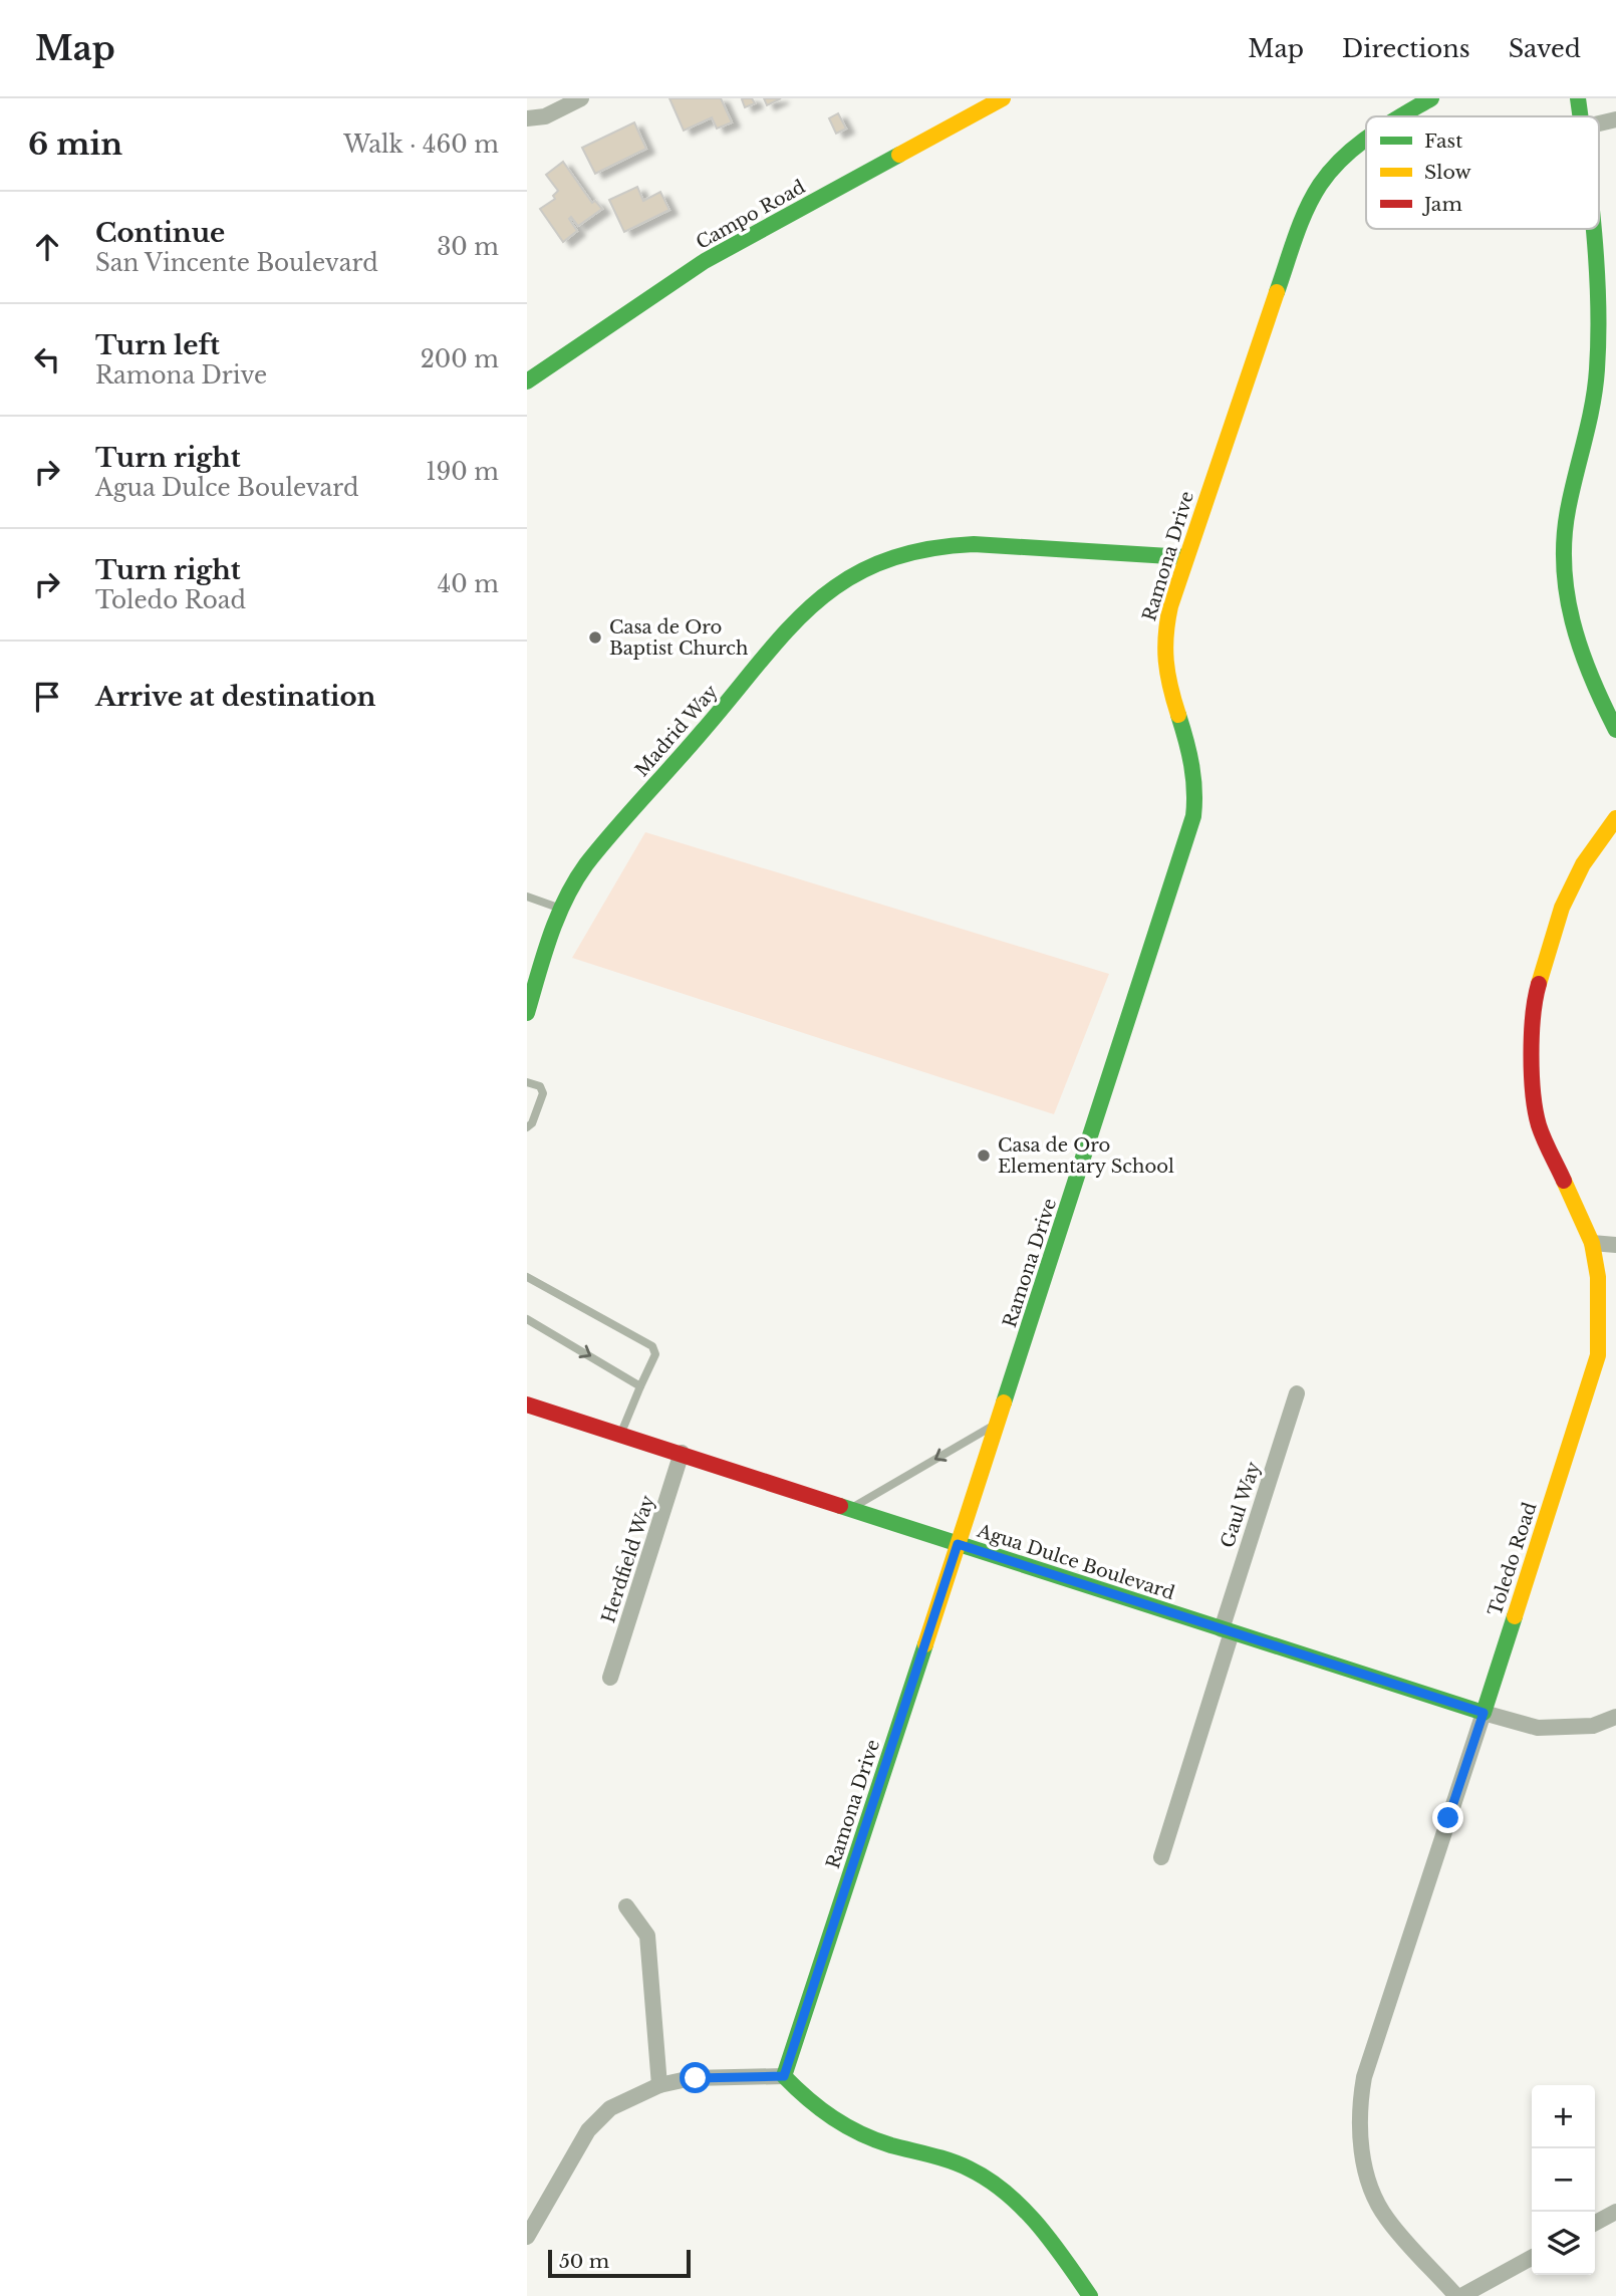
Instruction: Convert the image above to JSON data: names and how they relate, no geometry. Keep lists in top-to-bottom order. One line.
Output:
{"streets":{"street":["Campo Road","Ramona Drive","Madrid Way","Gaul Way","Herdfield Way","Toledo Road","Agua Dulce Boulevard"]},"crossings":[["Ramona Drive","Madrid Way"],["Ramona Drive","Agua Dulce Boulevard"],["Gaul Way","Agua Dulce Boulevard"],["Herdfield Way","Agua Dulce Boulevard"],["Toledo Road","Agua Dulce Boulevard"]],"places":["Casa de Oro Baptist Church","Casa de Oro Elementary School"],"legend":["Fast","Slow","Jam"],"scale_bar":"50 m","page":{"header":"Map","nav":["Map","Directions","Saved"],"heading":["6 min","Walk · 460 m"],"list":[["Continue","San Vincente Boulevard","30 m"],["Turn left","Ramona Drive","200 m"],["Turn right","Agua Dulce Boulevard","190 m"],["Turn right","Toledo Road","40 m"],"Arrive at destination"],"map_buttons":["+","−"],"scale":"50 m"}}
